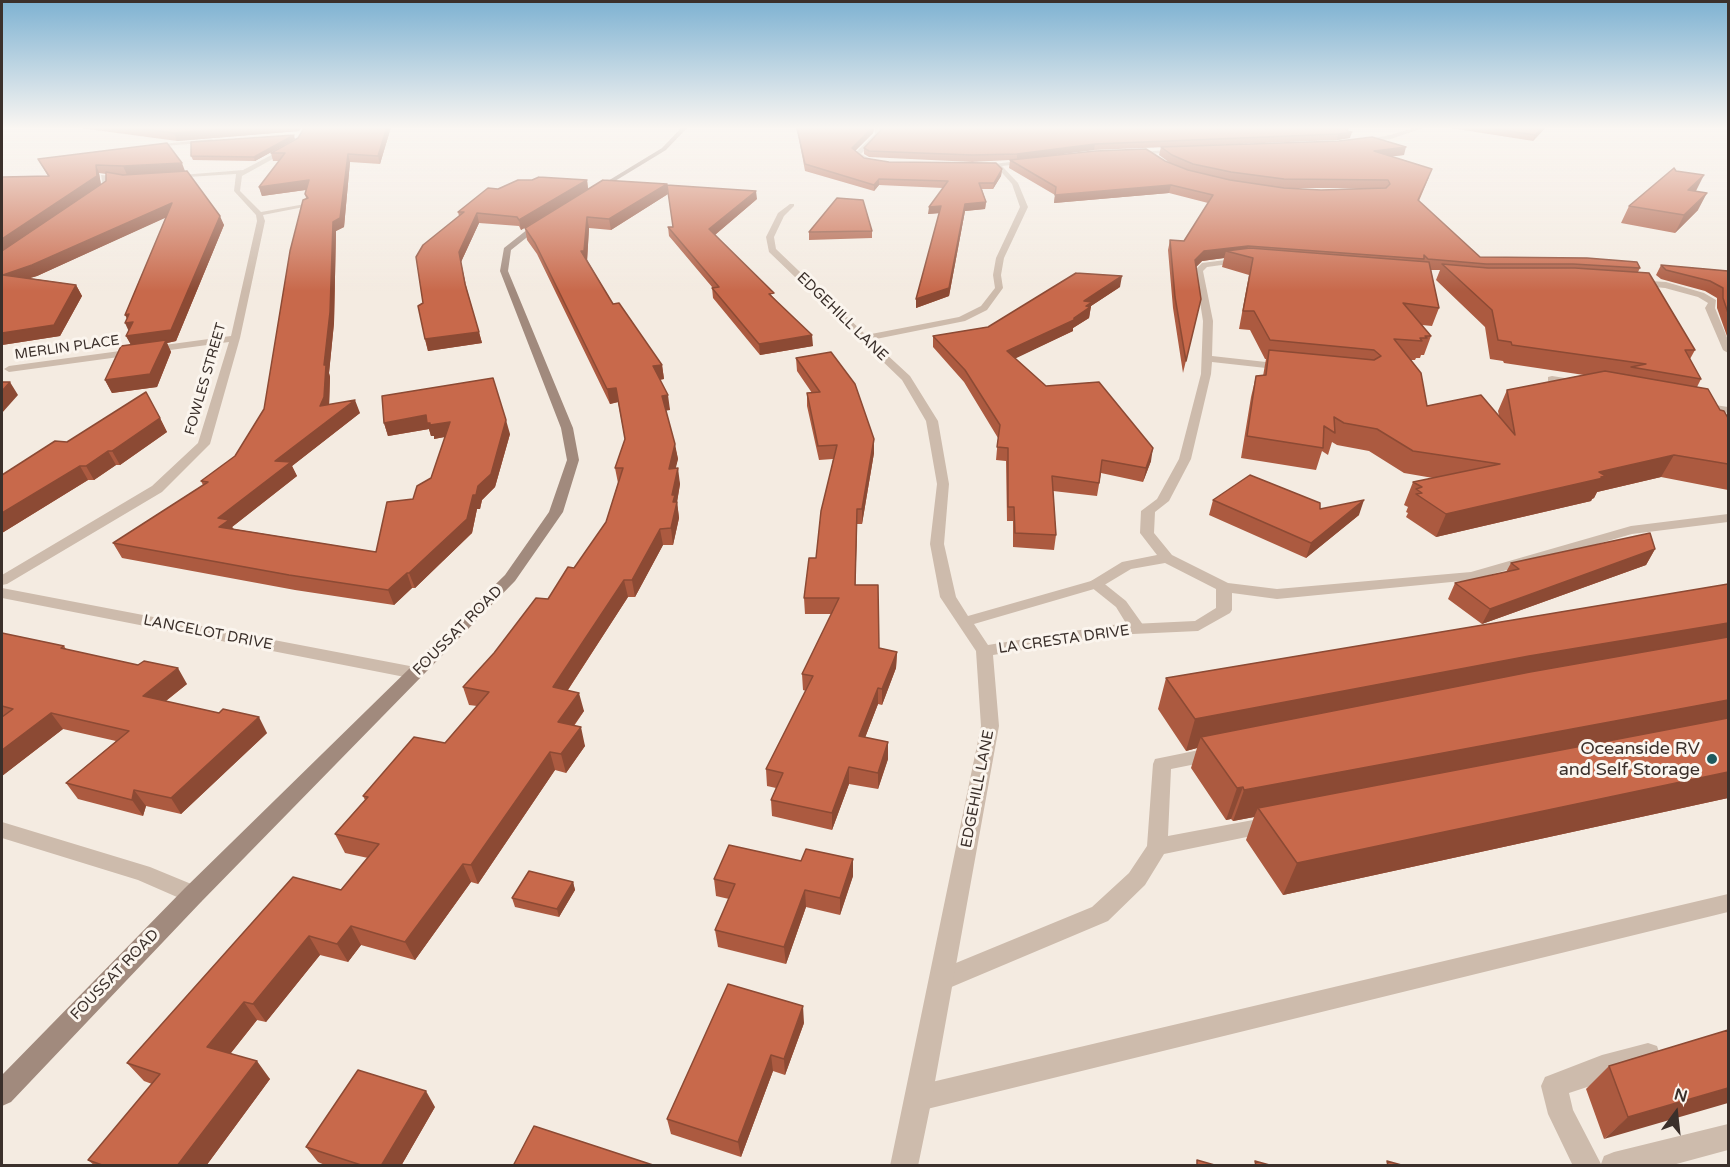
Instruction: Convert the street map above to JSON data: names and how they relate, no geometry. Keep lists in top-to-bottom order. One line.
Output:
{"streets":{"main road":["FOUSSAT ROAD"],"street":["EDGEHILL LANE","MERLIN PLACE","FOWLES STREET","LANCELOT DRIVE","LA CRESTA DRIVE"]},"crossings":[["EDGEHILL LANE","LA CRESTA DRIVE"],["MERLIN PLACE","FOWLES STREET"],["FOUSSAT ROAD","LANCELOT DRIVE"]],"places":["Oceanside RV and Self Storage"],"north":"top"}
